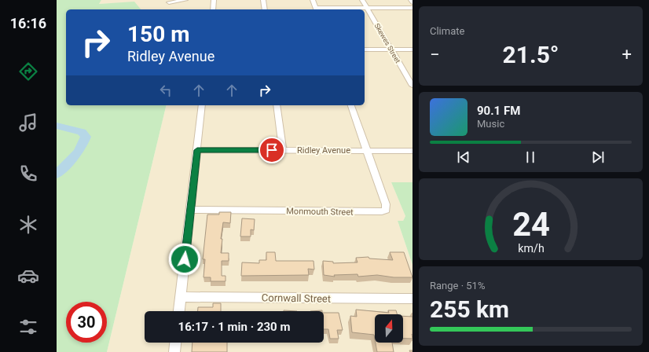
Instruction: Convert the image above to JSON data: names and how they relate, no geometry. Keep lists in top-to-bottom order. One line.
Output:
{"streets":{"street":["Skewes Street","Ridley Avenue","Monmouth Street","Cornwall Street"]},"crossings":[["Ridley Avenue","Monmouth Street"]],"north":"top","page":{"tabs":"16:16","tile":["Climate",["Range · 51%","255 km"]],"turn":["150 m","Ridley Avenue"],"heat":["−","21.5°","+"],"song":["90.1 FM","Music"],"limit":"30","trip":"16:17 · 1 min · 230 m","gauge":["24","km/h"]}}
